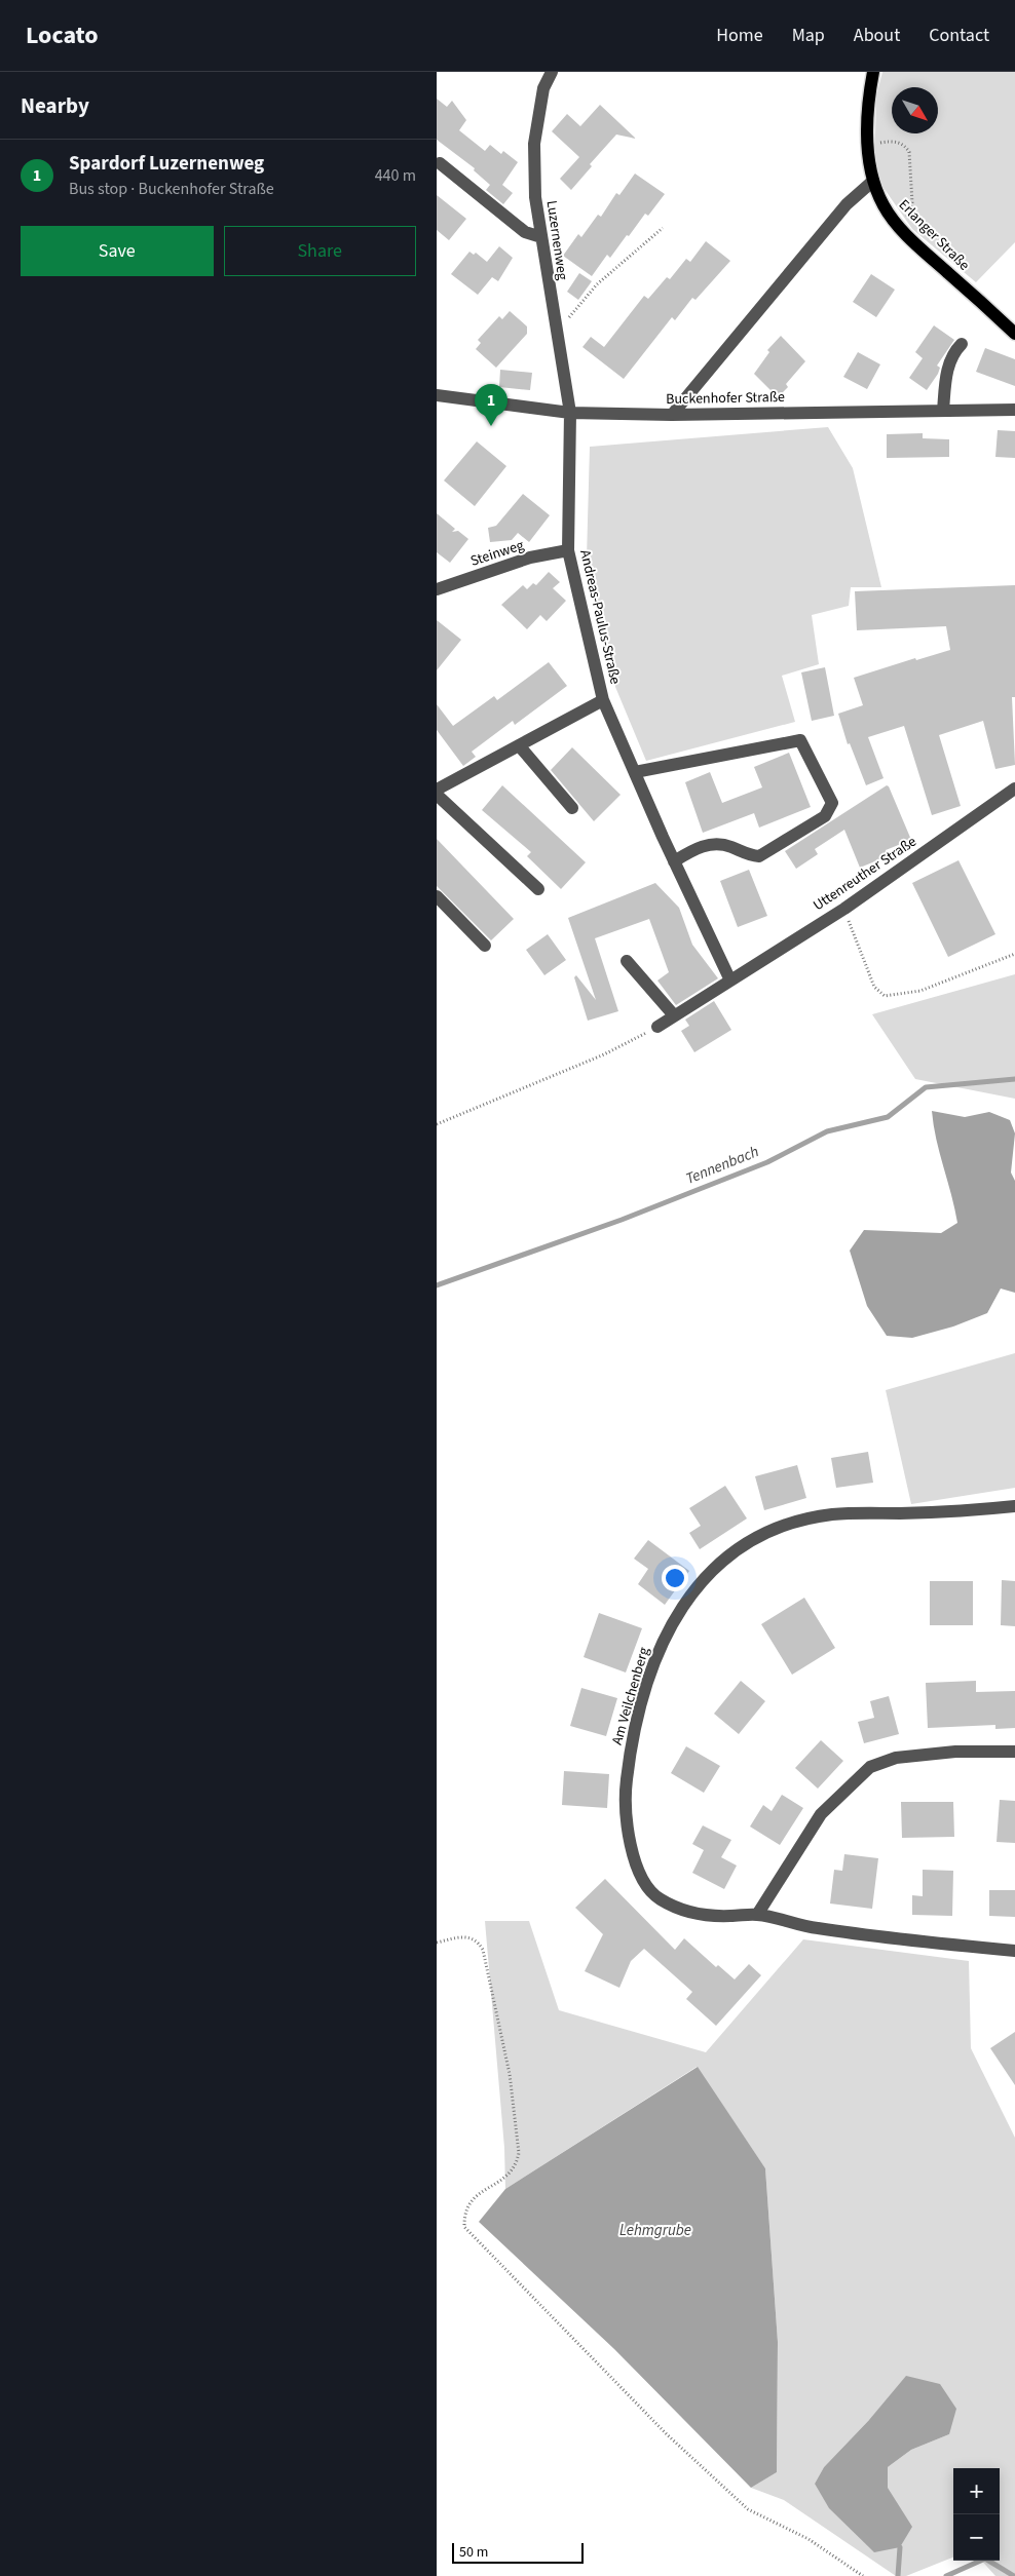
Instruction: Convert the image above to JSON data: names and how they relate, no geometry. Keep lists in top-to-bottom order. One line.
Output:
{"streets":{"main road":["Erlanger Straße"],"street":["Luzernenweg","Buckenhofer Straße","Steinweg","Andreas-Paulus-Straße","Uttenreuther Straße","Am Veilchenberg"]},"crossings":[["Luzernenweg","Buckenhofer Straße"],["Luzernenweg","Andreas-Paulus-Straße"],["Buckenhofer Straße","Andreas-Paulus-Straße"],["Steinweg","Andreas-Paulus-Straße"]],"water":["Tennenbach","Lehmgrube"],"scale_bar":"50 m","north":"bottom right","page":{"header":"Locato","nav":["Home","Map","About","Contact"],"heading":"Nearby","list":[{"mark":"1","name":"Spardorf Luzernenweg","note":"Bus stop · Buckenhofer Straße","value":"440 m"}],"buttons":["Save","Share"],"pins":"1","map_buttons":["+","−"],"scale":"50 m"}}
